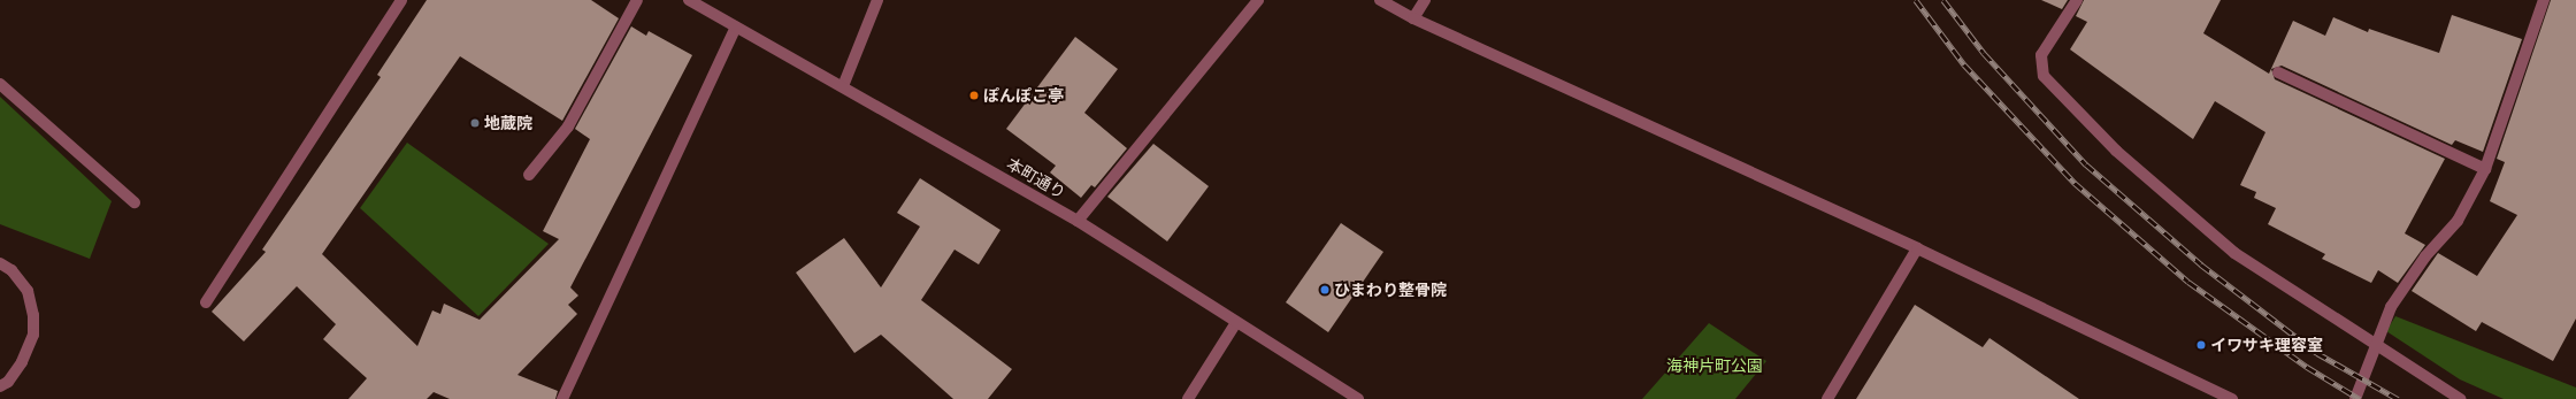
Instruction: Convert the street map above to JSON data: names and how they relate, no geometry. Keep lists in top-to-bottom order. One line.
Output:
{"streets":{"street":["本町通り"]},"parks":["海神片町公園"],"places":["ぽんぽこ亭","地蔵院","ひまわり整骨院","イワサキ理容室"]}
